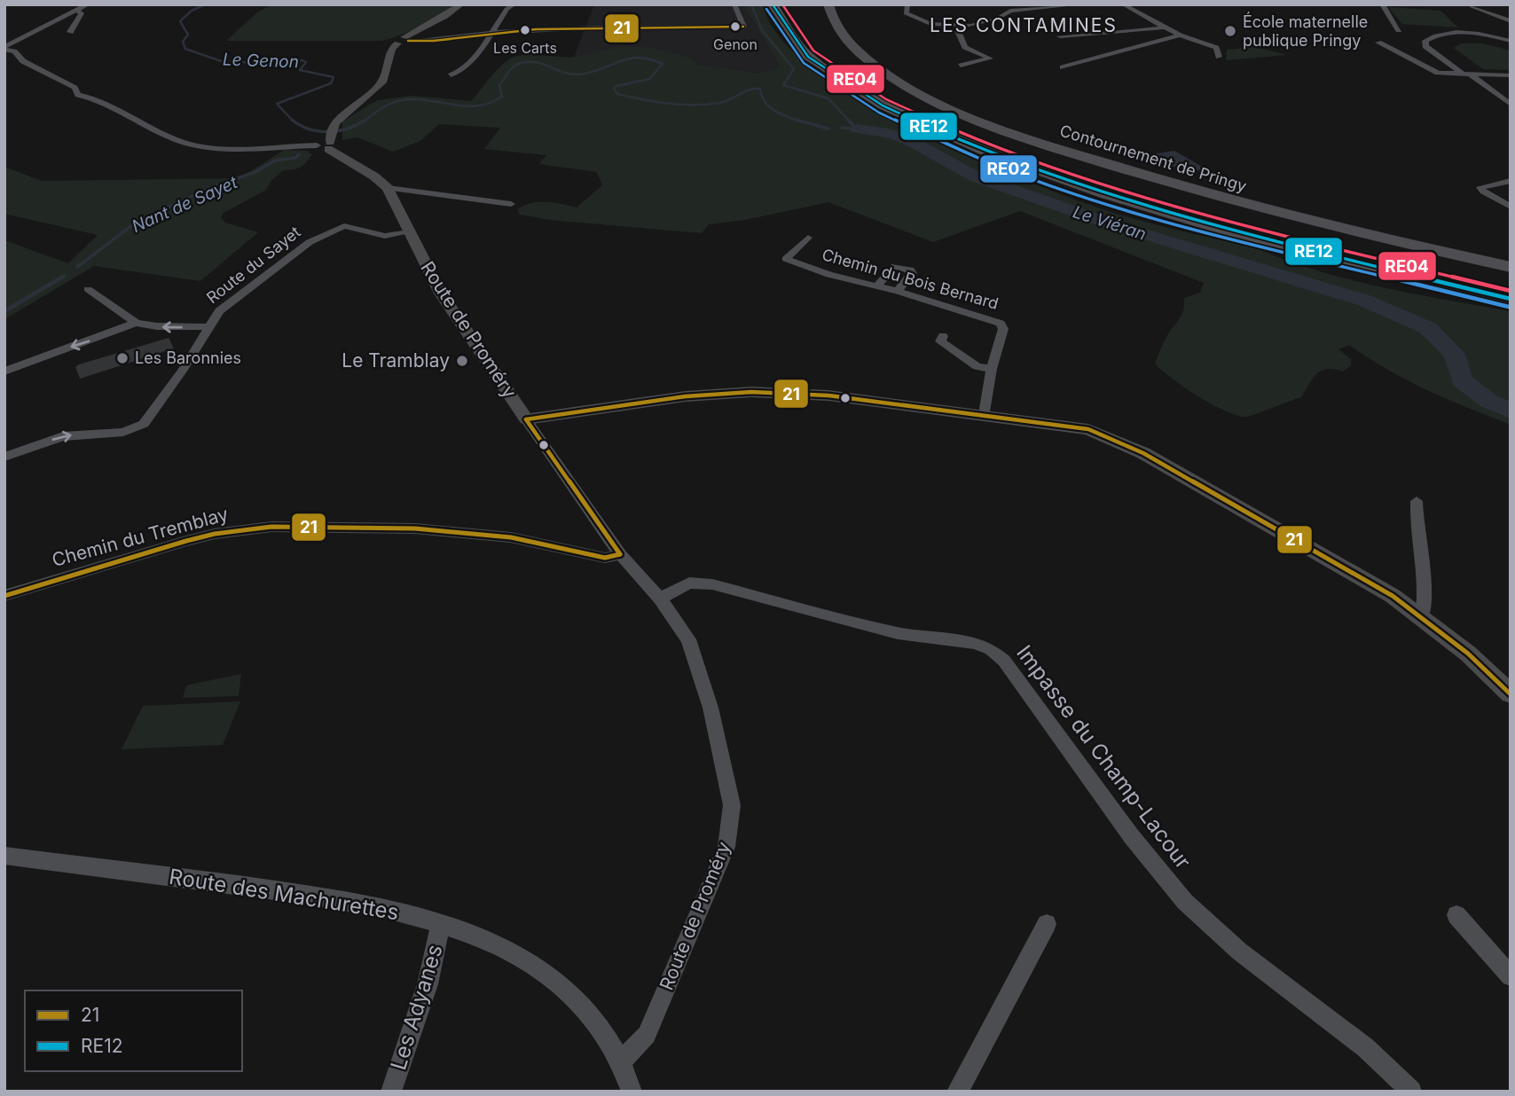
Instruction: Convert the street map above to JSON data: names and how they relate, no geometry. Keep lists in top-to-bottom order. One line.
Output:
{"streets":{"highway":["Contournement de Pringy"],"street":["Route du Sayet","Chemin du Bois Bernard","Route de Proméry","Chemin du Tremblay","Impasse du Champ-Lacour","Route des Machurettes","Les Adyanes"]},"crossings":[["Route du Sayet","Route de Proméry"],["Route de Proméry","Chemin du Tremblay"],["Route de Proméry","Impasse du Champ-Lacour"],["Route de Proméry","Route des Machurettes"],["Route des Machurettes","Les Adyanes"]],"districts":["LES CONTAMINES"],"water":["Le Genon","Nant de Sayet","Le Viéran"],"places":["Genon","Les Carts","École maternelle publique Pringy","Les Baronnies","Le Tramblay"],"lines":["transit line RE12","transit line RE04","transit line RE02","transit line 21"],"legend":["21","RE12"]}
